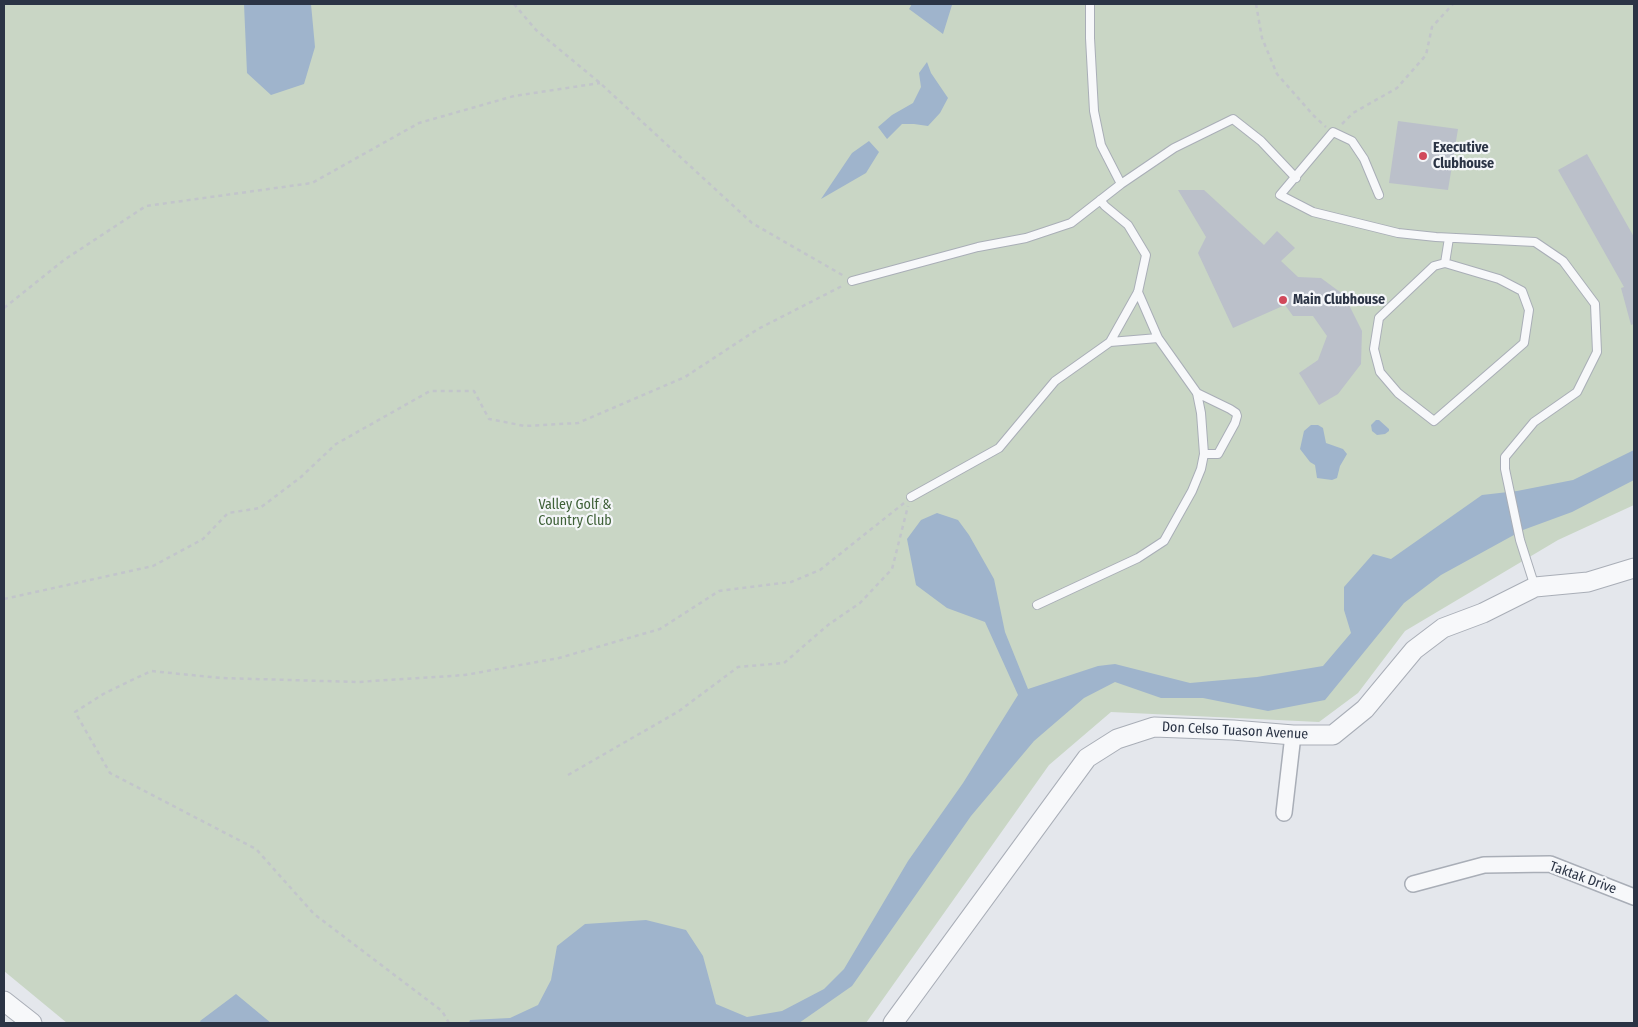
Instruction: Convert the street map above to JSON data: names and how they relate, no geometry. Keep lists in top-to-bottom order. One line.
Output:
{"streets":{"street":["Don Celso Tuason Avenue","Taktak Drive"]},"parks":["Valley Golf & Country Club"],"places":["Executive Clubhouse","Main Clubhouse"]}
